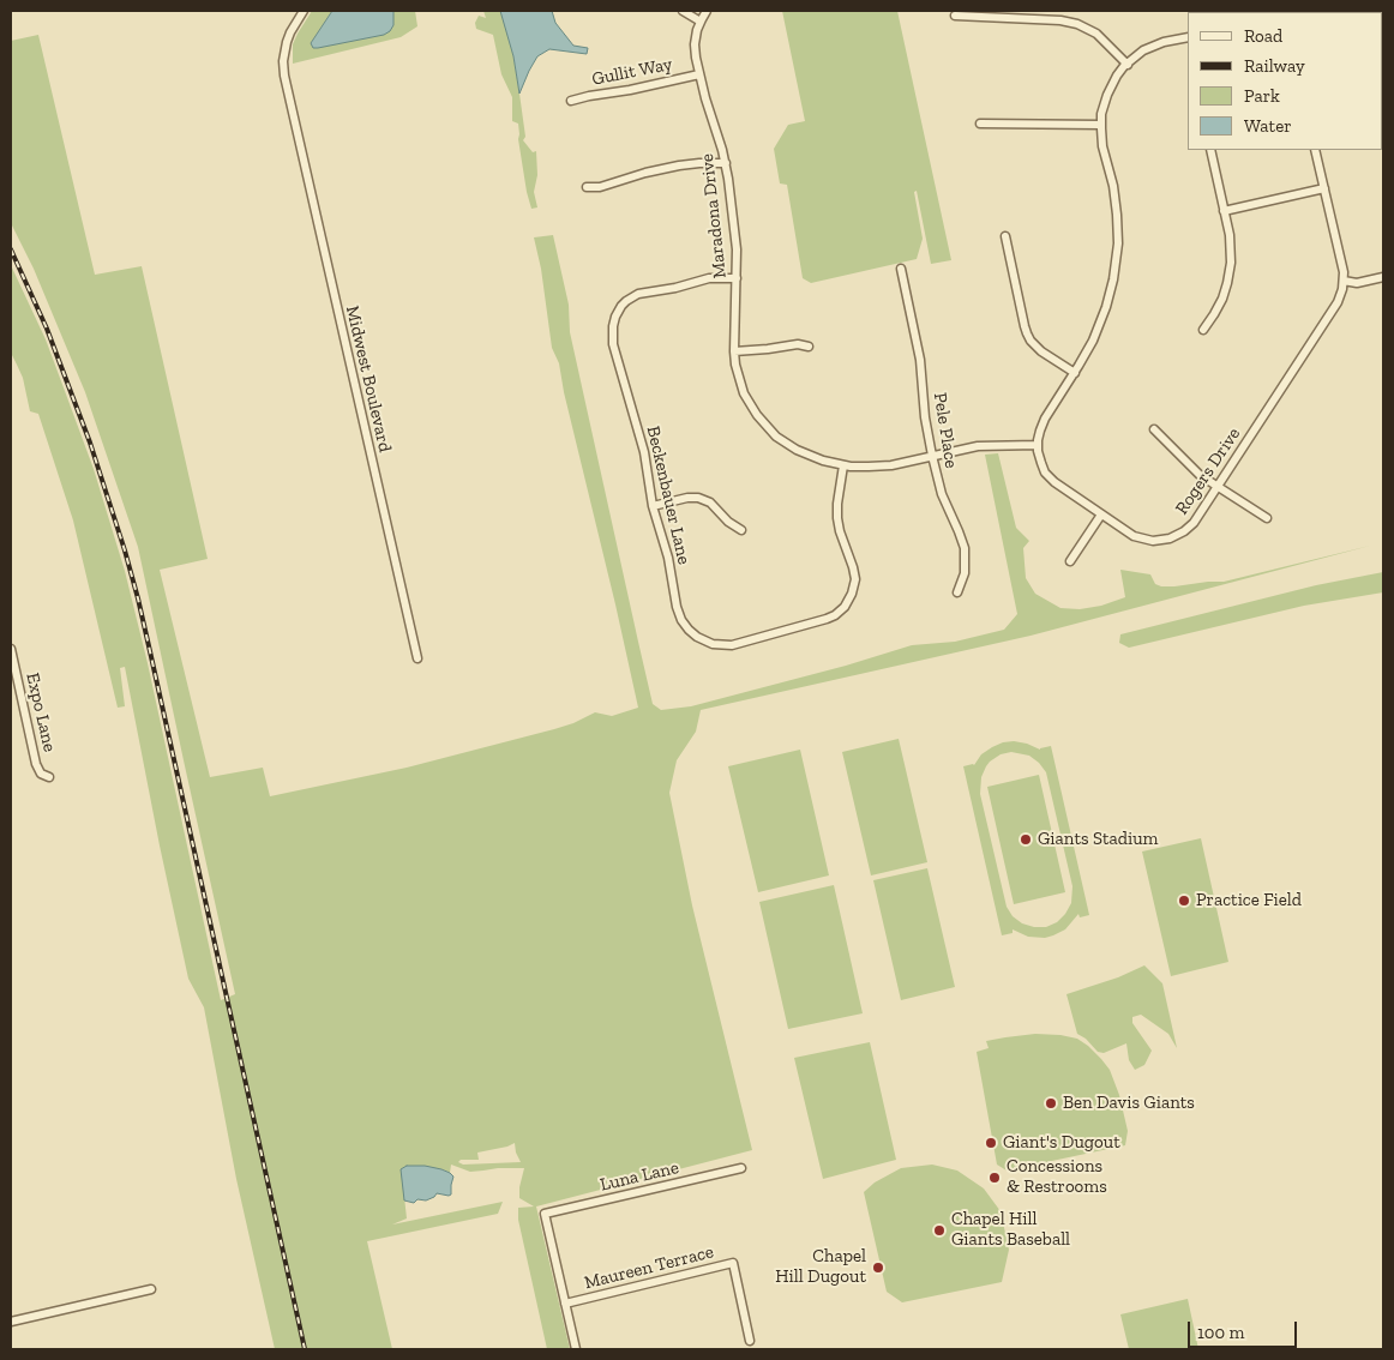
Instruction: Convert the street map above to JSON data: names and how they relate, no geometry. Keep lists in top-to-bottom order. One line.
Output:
{"streets":{"street":["Gullit Way","Maradona Drive","Midwest Boulevard","Pele Place","Rogers Drive","Beckenbauer Lane","Expo Lane","Luna Lane","Maureen Terrace"]},"crossings":[["Gullit Way","Maradona Drive"],["Maradona Drive","Pele Place"],["Maradona Drive","Rogers Drive"],["Maradona Drive","Beckenbauer Lane"],["Luna Lane","Maureen Terrace"]],"places":["Giants Stadium","Practice Field","Ben Davis Giants","Giant's Dugout","Concessions & Restrooms","Chapel Hill Giants Baseball","Chapel Hill Dugout"],"legend":["Road","Railway","Park","Water"],"scale_bar":"100 m"}
